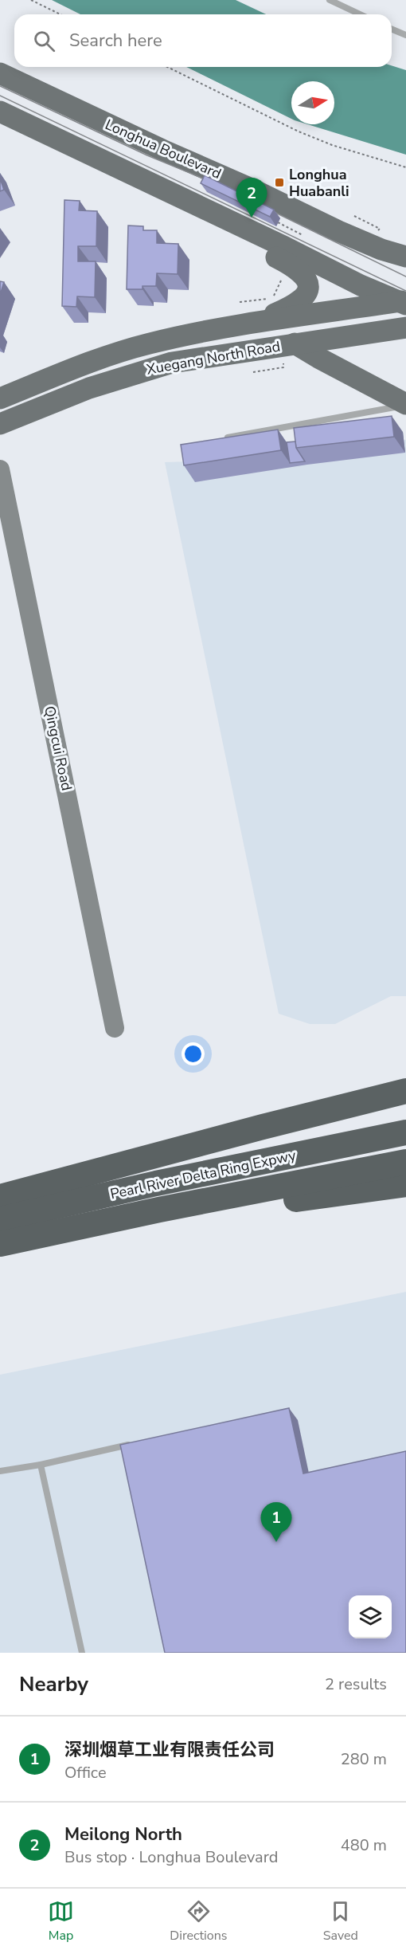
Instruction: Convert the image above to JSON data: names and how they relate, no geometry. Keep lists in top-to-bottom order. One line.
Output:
{"streets":{"highway":["Pearl River Delta Ring Expwy"],"main road":["Longhua Boulevard","Xuegang North Road"],"street":["Qingcui Road"]},"places":{"transit":["Longhua Huabanli"]},"north":"right","page":{"search":"Search here","pins":["2","1"],"heading":["Nearby","2 results"],"list":[{"mark":"1","name":"深圳烟草工业有限责任公司","note":"Office","value":"280 m"},{"mark":"2","name":"Meilong North","note":"Bus stop · Longhua Boulevard","value":"480 m"}],"nav":["Map","Directions","Saved"]}}
